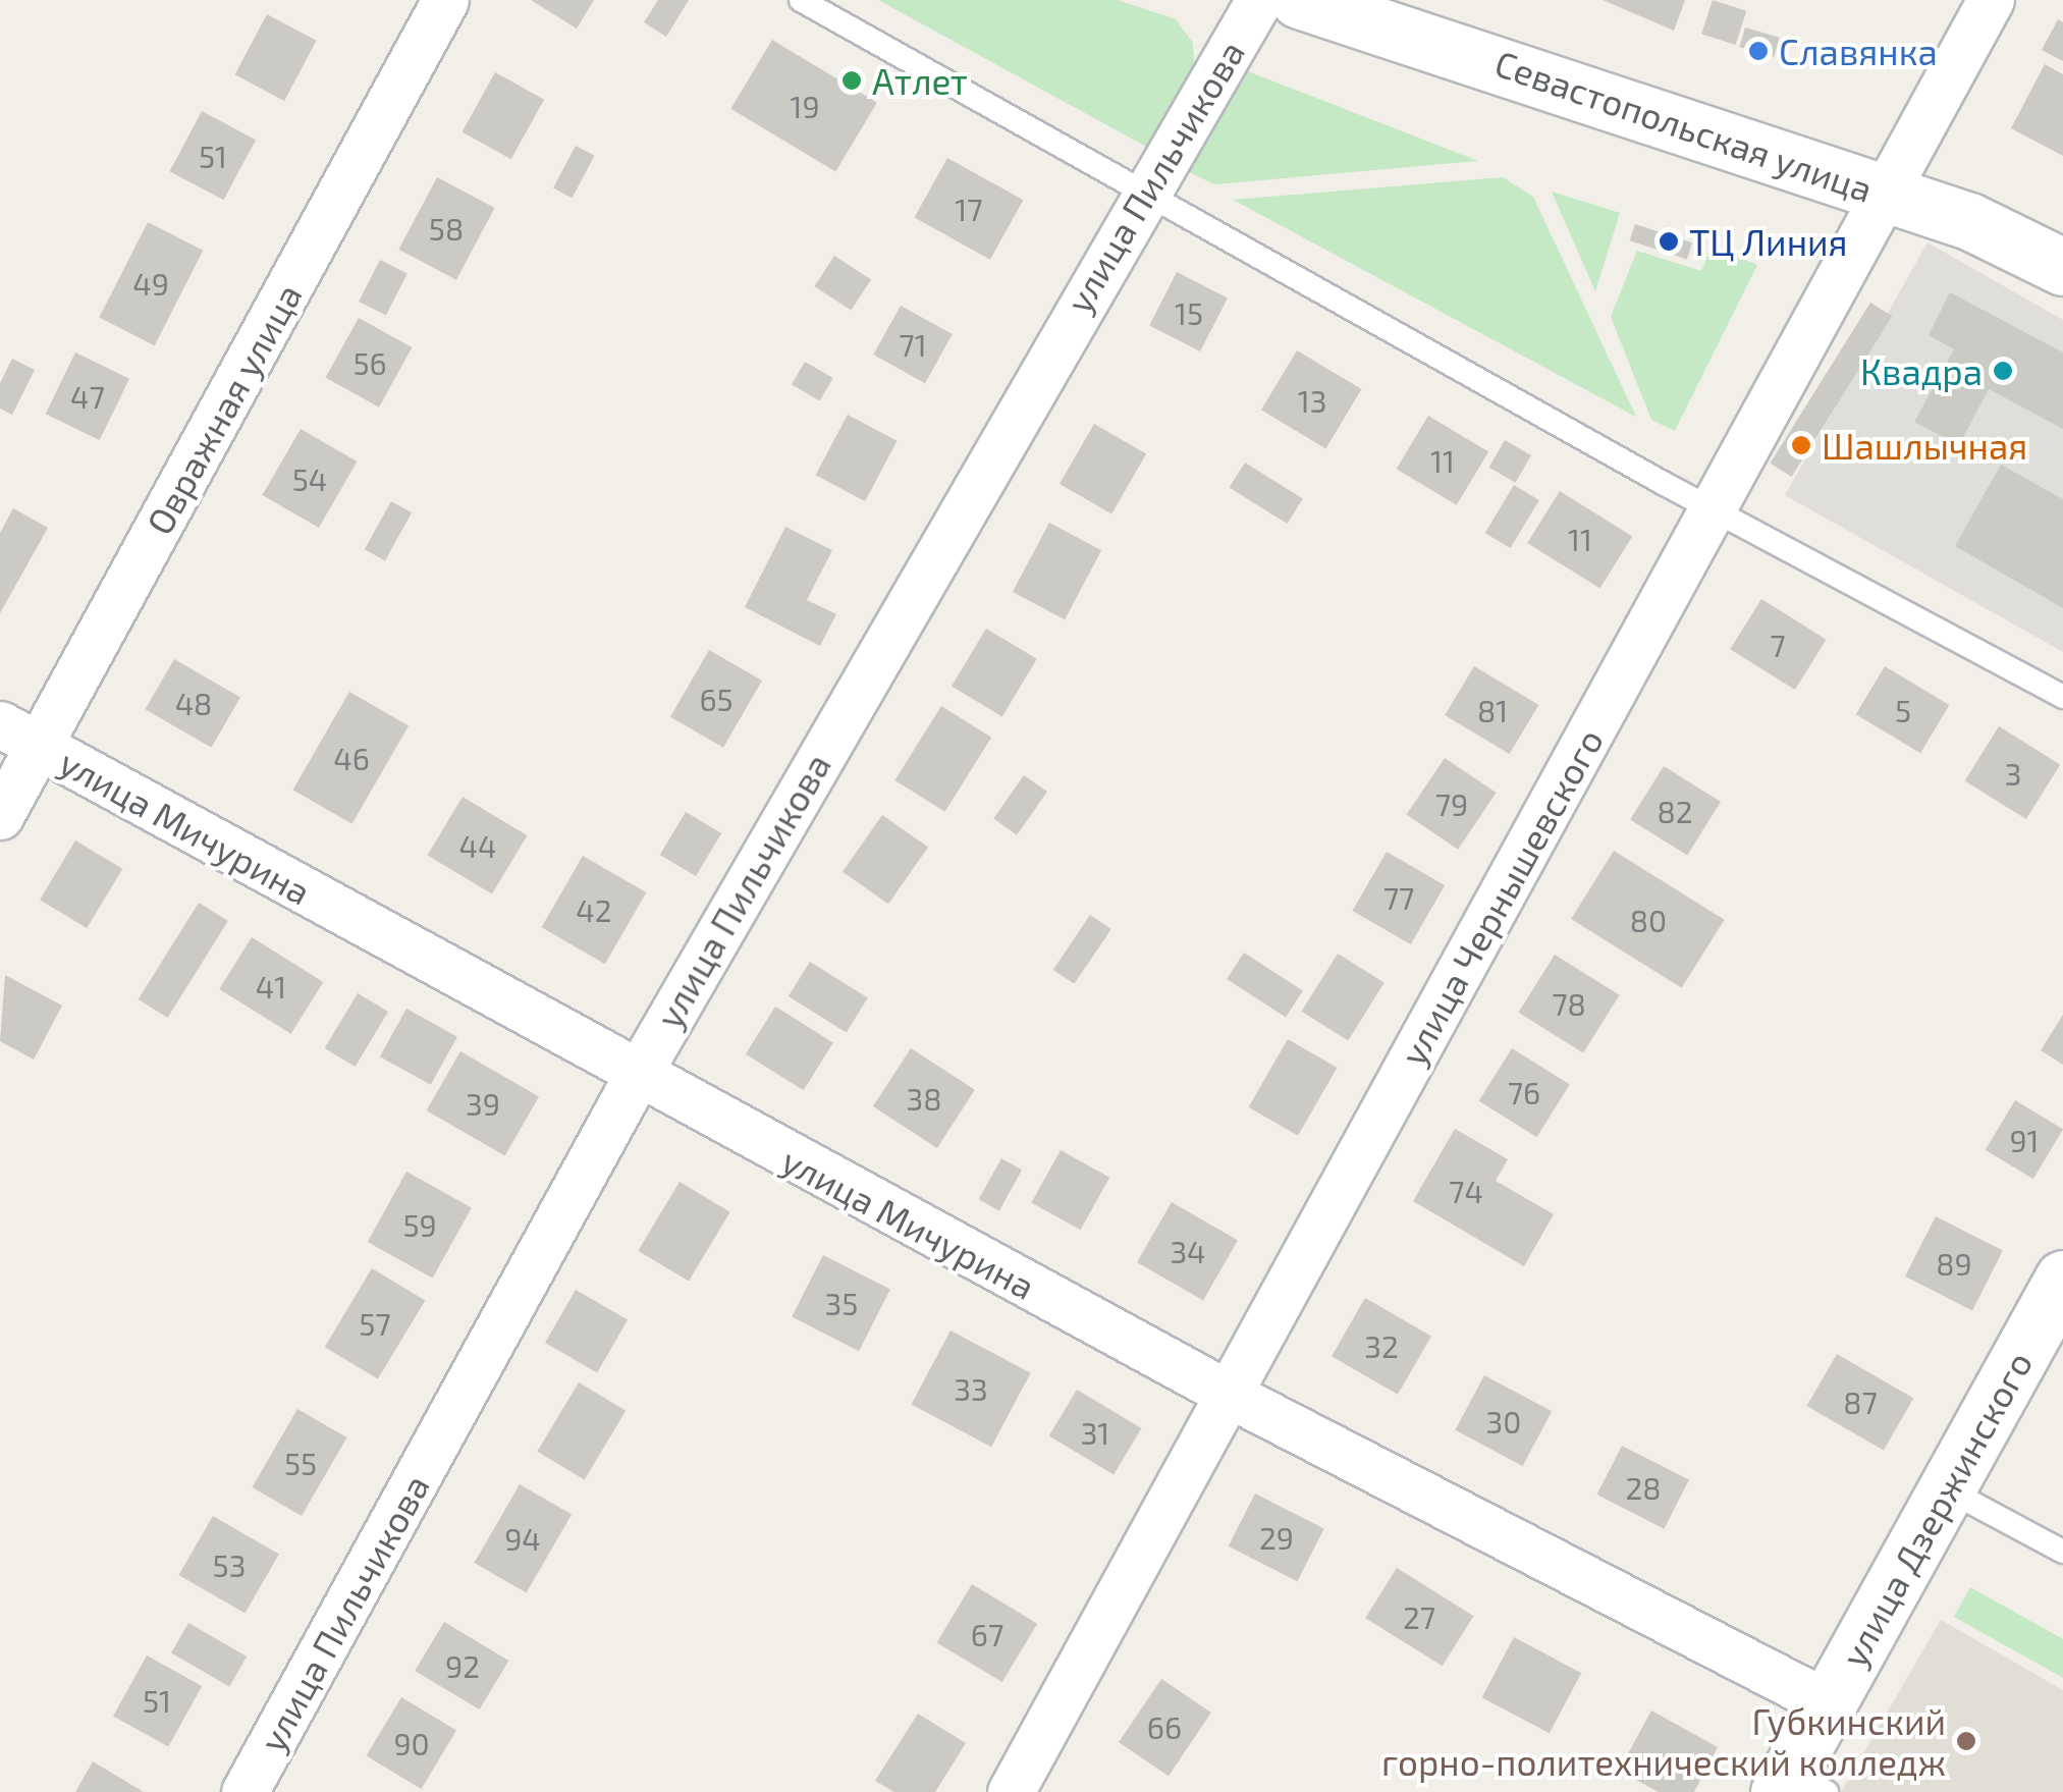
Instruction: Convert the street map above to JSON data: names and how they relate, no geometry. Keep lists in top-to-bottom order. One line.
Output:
{"streets":{"main road":["Севастопольская улица","улица Дзержинского"],"street":["улица Пильчикова","Овражная улица","улица Мичурина","улица Чернышевского"]},"crossings":[["Севастопольская улица","улица Чернышевского"],["улица Пильчикова","улица Мичурина"],["Овражная улица","улица Мичурина"],["улица Мичурина","улица Чернышевского"],["улица Мичурина","улица Дзержинского"]],"places":["Славянка","Атлет","ТЦ Линия","Квадра","Шашлычная","Губкинский горно-политехнический колледж"],"house_numbers":["19","51","17","58","49","15","71","56","47","13","11","54","11","7","65","48","81","5","46","3","79","82","44","77","42","80","41","78","76","38","39","91","74","59","34","89","35","57","32","33","87","30","31","55","28","29","94","53","27","67","92","51","66","90"]}
